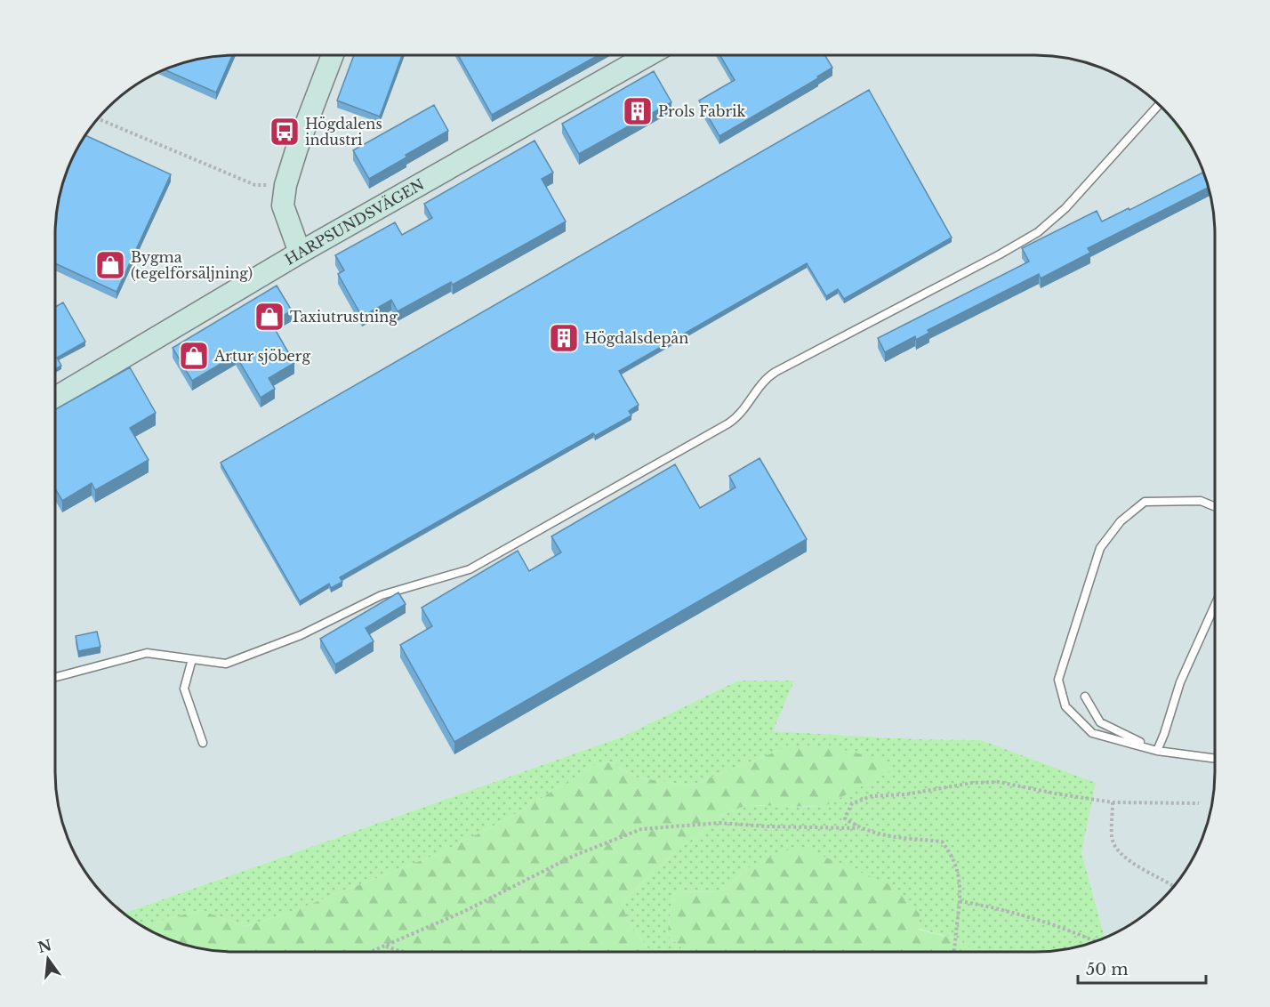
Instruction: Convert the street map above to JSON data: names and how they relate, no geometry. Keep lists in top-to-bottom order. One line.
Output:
{"streets":{"street":["HARPSUNDSVÄGEN"]},"places":{"building":["Prols Fabrik","Högdalsdepån"],"bus stop":["Högdalens industri"],"shop":["Bygma (tegelförsäljning)","Taxiutrustning","Artur sjöberg"]},"scale_bar":"50 m","north":"top"}
